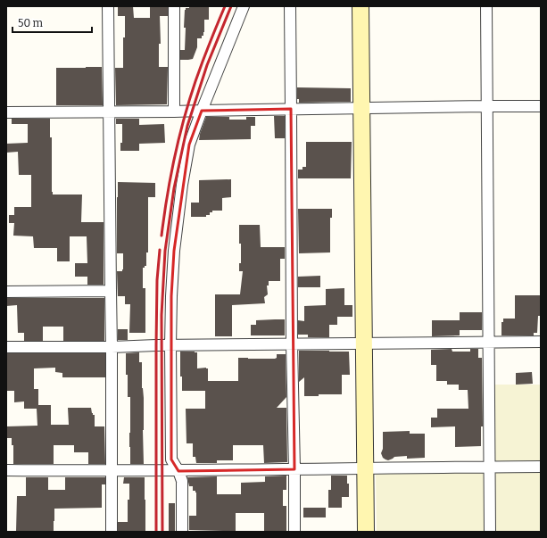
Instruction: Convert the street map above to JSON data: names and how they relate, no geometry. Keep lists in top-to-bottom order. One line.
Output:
{"scale_bar":"50 m"}
